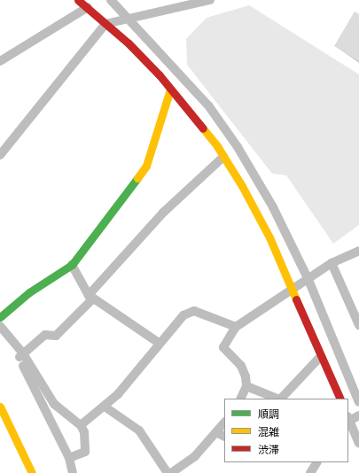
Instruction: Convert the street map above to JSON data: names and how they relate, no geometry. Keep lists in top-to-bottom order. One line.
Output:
{"legend":["順調","混雑","渋滞"]}
